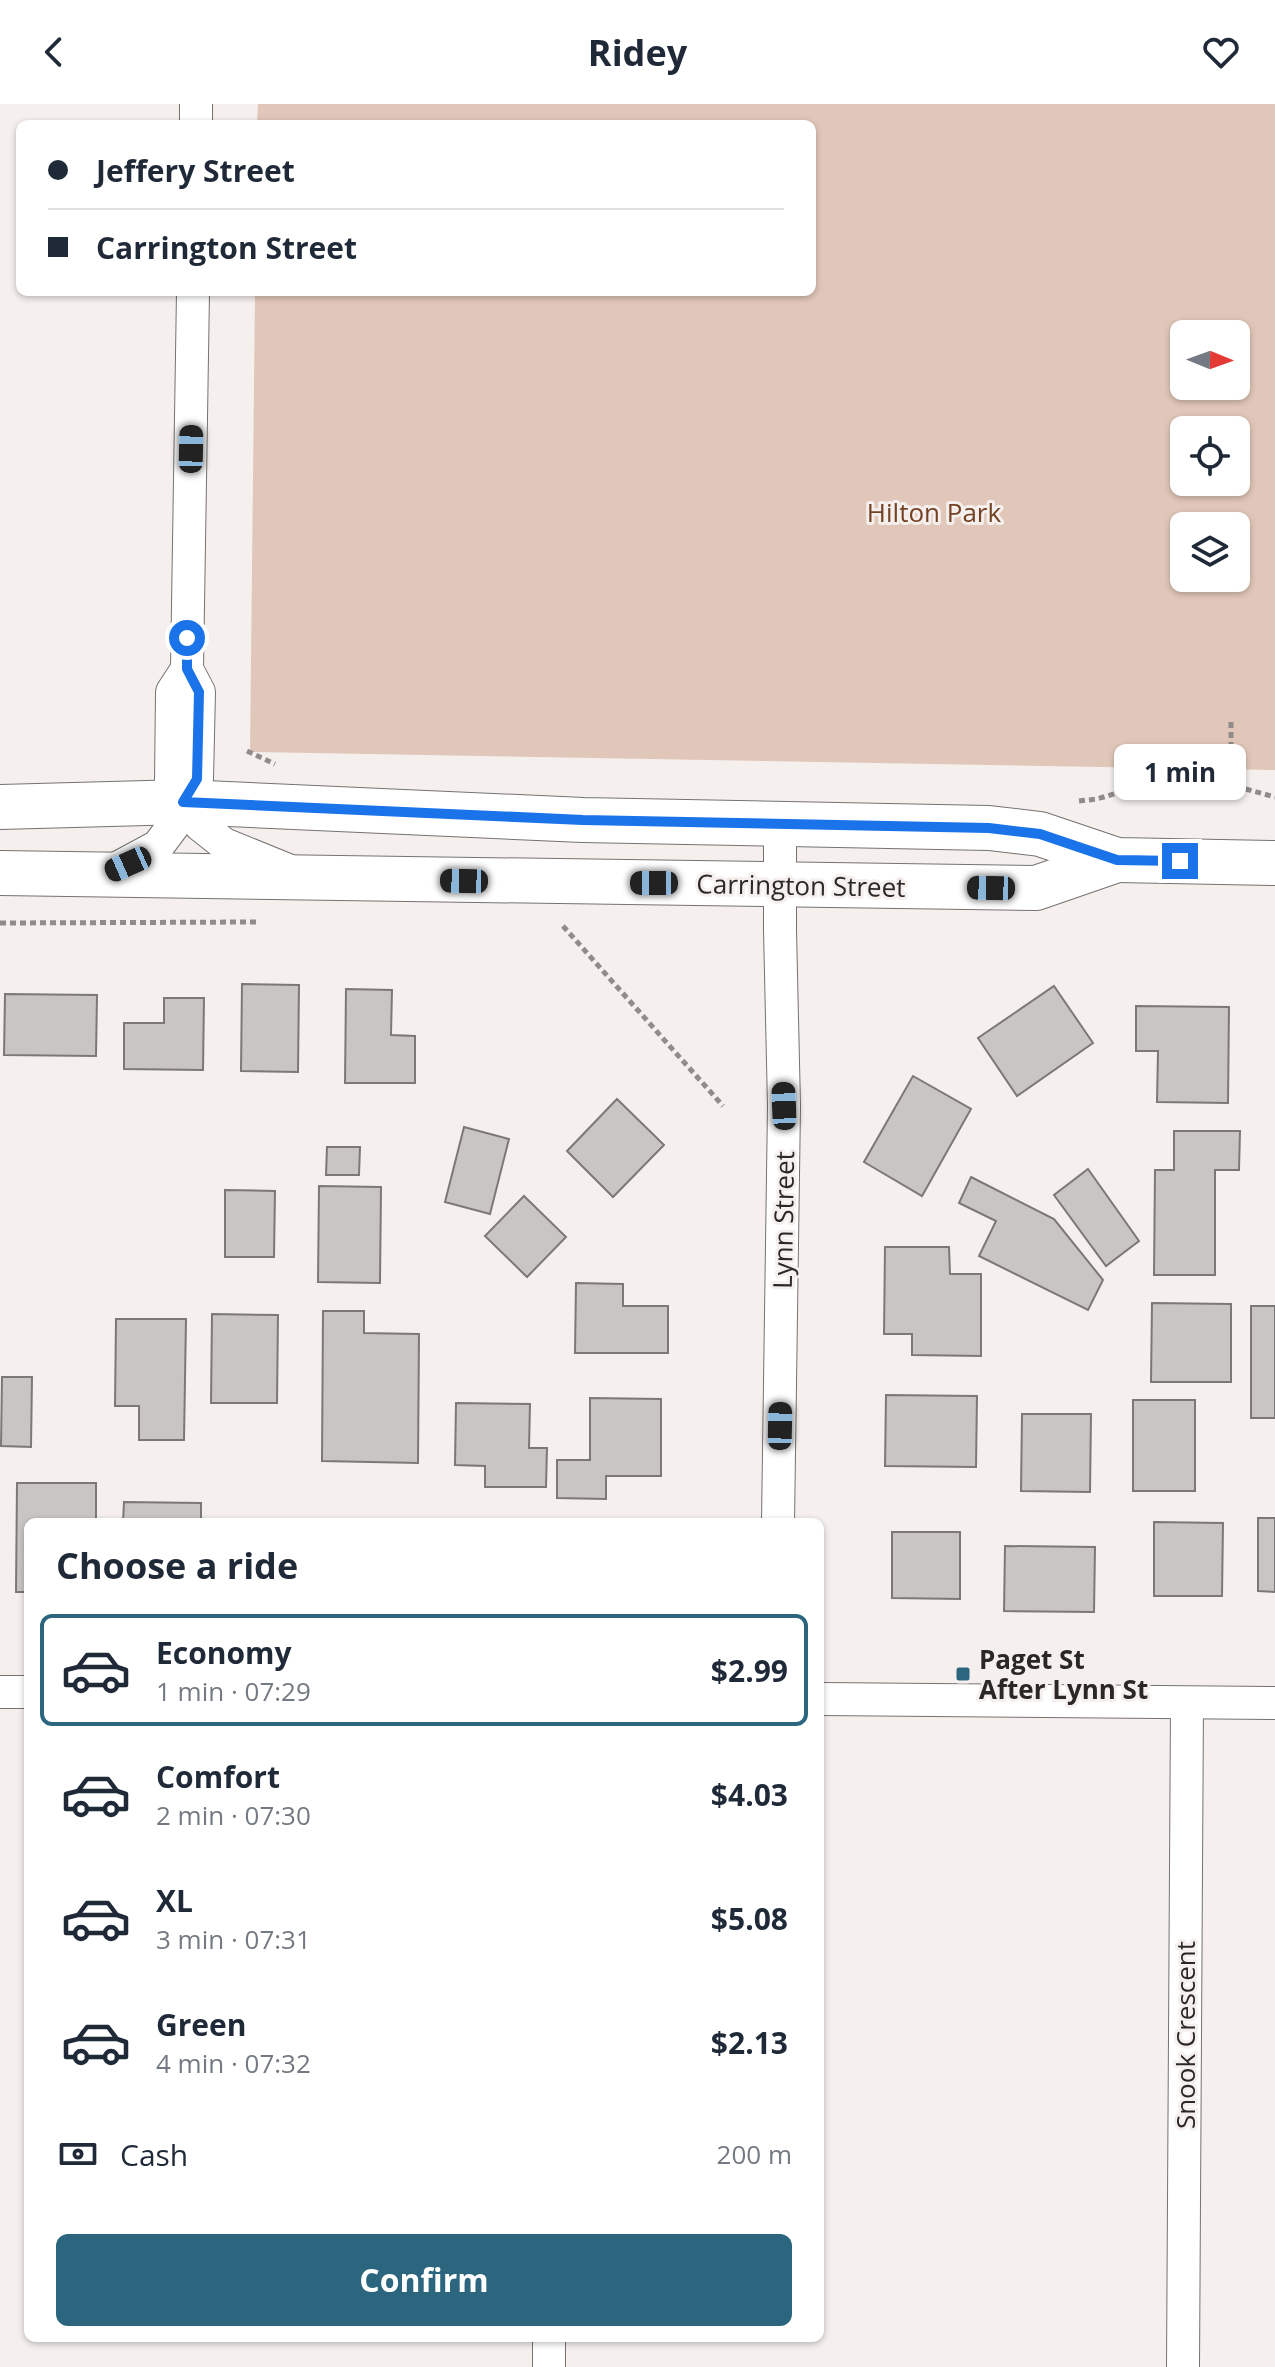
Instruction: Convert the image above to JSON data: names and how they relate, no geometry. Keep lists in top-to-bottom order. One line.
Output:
{"streets":{"main road":["Carrington Street"],"street":["Lynn Street","Snook Crescent"]},"crossings":[["Carrington Street","Lynn Street"]],"parks":["Hilton Park"],"places":{"transit":["Paget St After Lynn St"]},"north":"right","page":{"header":"Ridey","banner":["Jeffery Street","Carrington Street"],"bubble":"1 min","heading":"Choose a ride","list":[{"name":"Economy","note":"1 min · 07:29","value":"$2.99"},{"name":"Comfort","note":"2 min · 07:30","value":"$4.03"},{"name":"XL","note":"3 min · 07:31","value":"$5.08"},{"name":"Green","note":"4 min · 07:32","value":"$2.13"}],"pay":["Cash","200 m"],"buttons":"Confirm"}}
